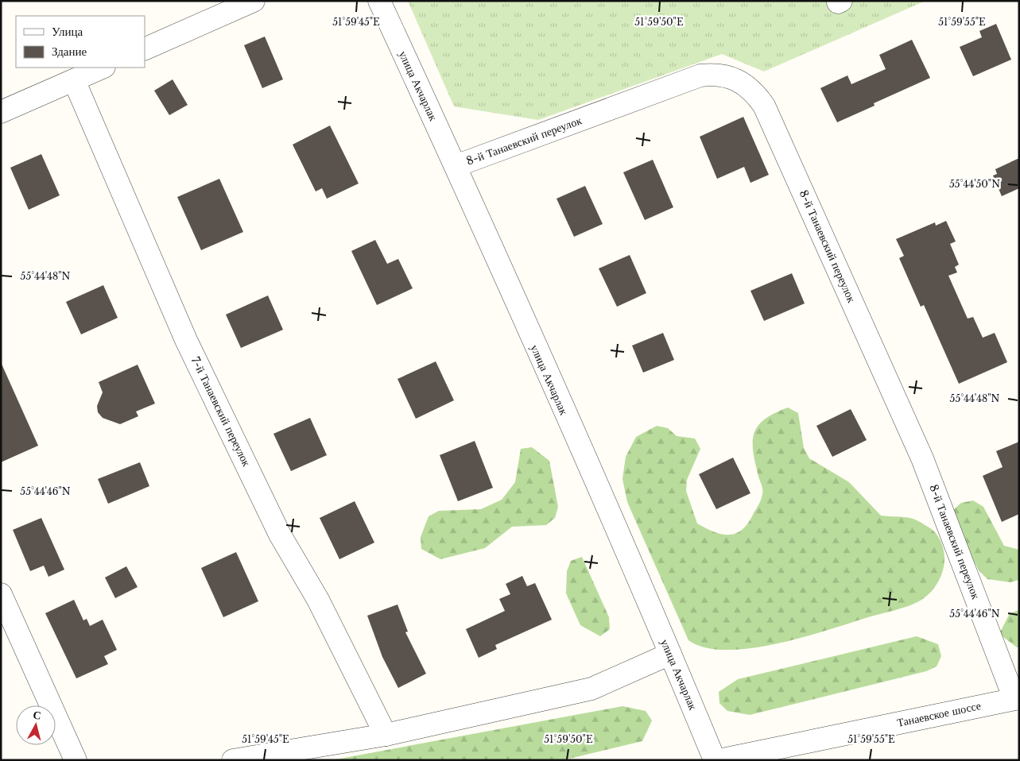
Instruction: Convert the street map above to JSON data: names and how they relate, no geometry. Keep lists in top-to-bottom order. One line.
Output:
{"streets":{"street":["улица Акчарлак","8-й Танаевский переулок","7-й Танаевский переулок","Танаевское шоссе"]},"crossings":[["улица Акчарлак","8-й Танаевский переулок"],["8-й Танаевский переулок","Танаевское шоссе"]],"legend":["Улица","Здание"],"north":"top","coordinates":["51°59'45\"E","51°59'50\"E","51°59'55\"E","55°44'50\"N","55°44'48\"N","55°44'46\"N"]}
